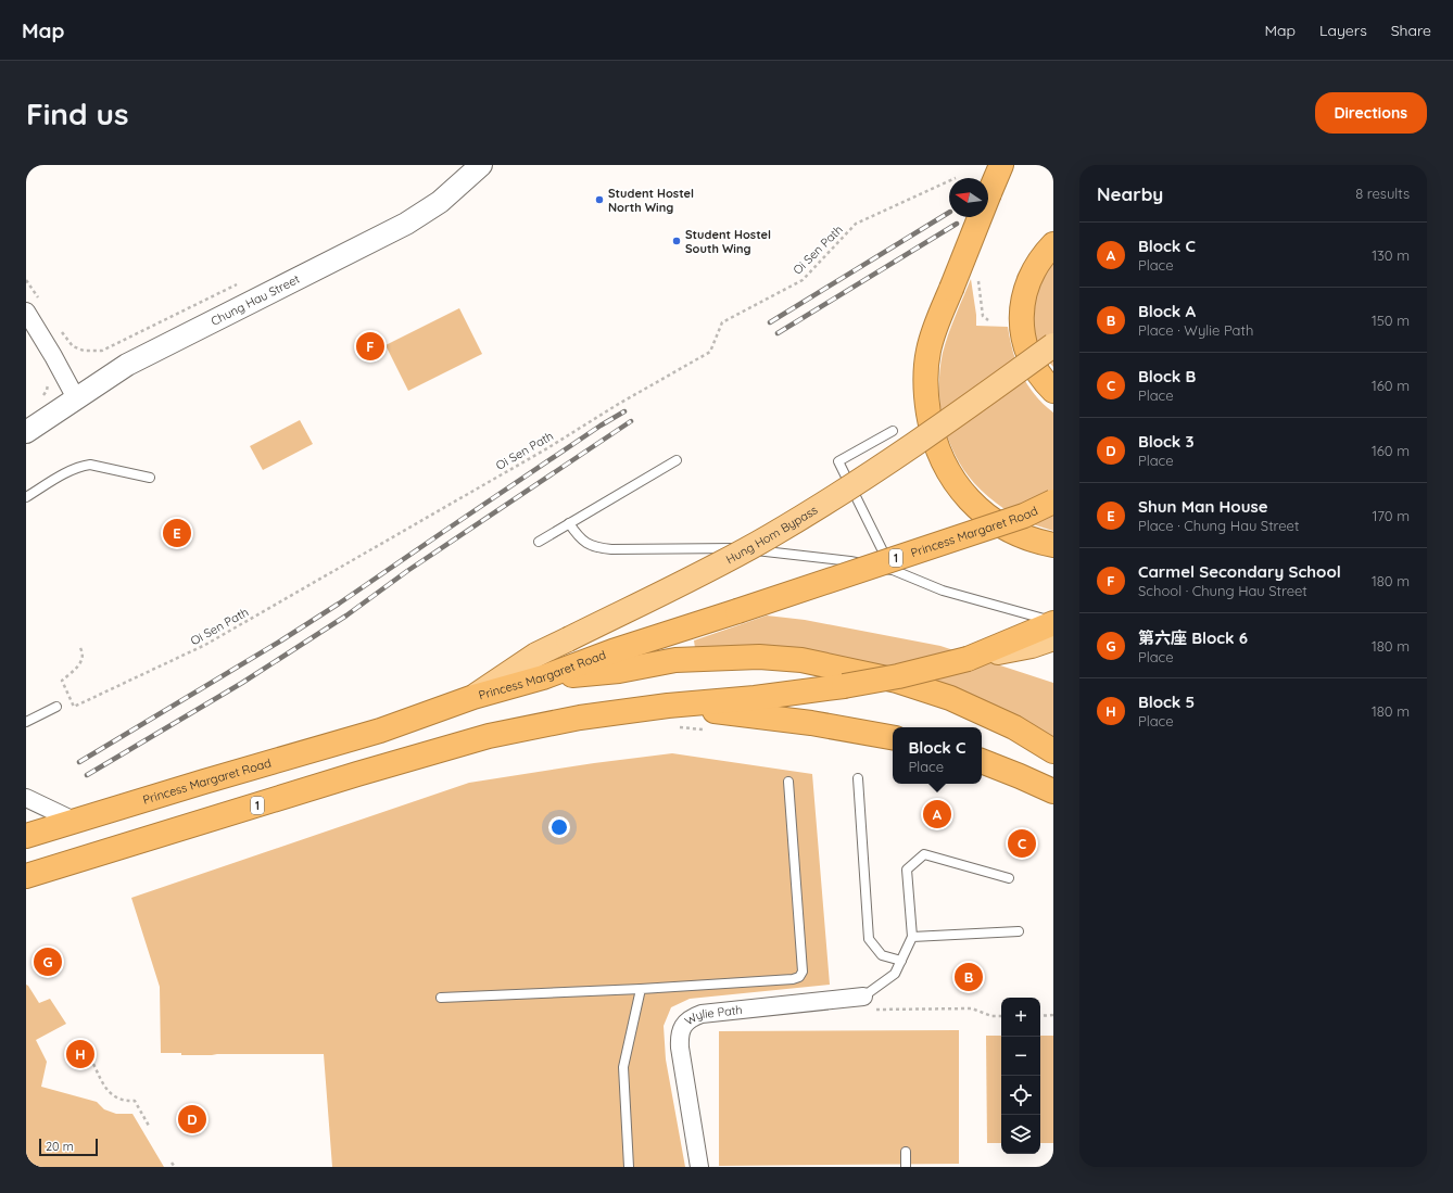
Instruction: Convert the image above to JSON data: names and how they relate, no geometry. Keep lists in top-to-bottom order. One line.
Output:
{"streets":{"highway":["Princess Margaret Road","1"],"main road":["Hung Hom Bypass"],"street":["Chung Hau Street","Wylie Path"],"path":["Oi Sen Path"]},"crossings":[["Princess Margaret Road","Hung Hom Bypass"]],"places":["Student Hostel North Wing","Student Hostel South Wing"],"scale_bar":"20 m","north":"left","page":{"header":"Map","nav":["Map","Layers","Share"],"buttons":"Directions","title":"Find us","heading":["Nearby","8 results"],"list":[{"mark":"A","name":"Block C","note":"Place","value":"130 m"},{"mark":"B","name":"Block A","note":"Place · Wylie Path","value":"150 m"},{"mark":"C","name":"Block B","note":"Place","value":"160 m"},{"mark":"D","name":"Block 3","note":"Place","value":"160 m"},{"mark":"E","name":"Shun Man House","note":"Place · Chung Hau Street","value":"170 m"},{"mark":"F","name":"Carmel Secondary School","note":"School · Chung Hau Street","value":"180 m"},{"mark":"G","name":"第六座 Block 6","note":"Place","value":"180 m"},{"mark":"H","name":"Block 5","note":"Place","value":"180 m"}],"pins":["F","E","A","C","G","B","H","D"],"popup":["Block C","Place"],"map_buttons":["+","−"],"scale":"20 m"}}
